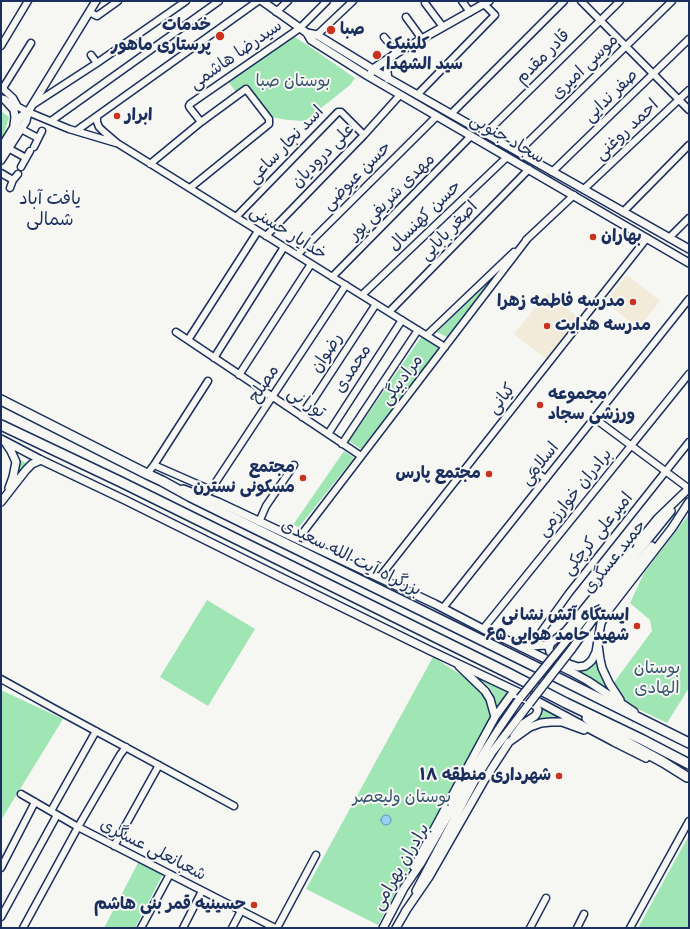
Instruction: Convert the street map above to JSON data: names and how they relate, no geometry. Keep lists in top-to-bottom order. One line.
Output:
{"streets":{"highway":["بزرگراه آیت الله سعیدی"],"main road":["سجاد جنوبی","حمید عسگری","برادران بهرامی"],"street":["سیدرضا هاشمی","قادر مقدم","موسی امیری","صفر ندایی","احمد روغنی","اسد نجار ساعی","علی درودیان","حسن عیوضی","مهدی شریفی پور","حسن کهنسال","اصغر بابایی","خدایار حسنی","رضوان","محمدی","مرادبیگی","مصلح","کیانی","تورانی","اسلامی","برادران خوارزمی","امیرعلی کرچکی","شعبانعلی عسگری"]},"crossings":[["قادر مقدم","سجاد جنوبی"],["موسی امیری","سجاد جنوبی"],["صفر ندایی","سجاد جنوبی"],["احمد روغنی","سجاد جنوبی"],["سجاد جنوبی","علی درودیان"],["سجاد جنوبی","حسن عیوضی"],["سجاد جنوبی","مهدی شریفی پور"],["سجاد جنوبی","حسن کهنسال"],["سجاد جنوبی","اصغر بابایی"],["سجاد جنوبی","مرادبیگی"],["سجاد جنوبی","کیانی"],["اسد نجار ساعی","علی درودیان"],["اسد نجار ساعی","خدایار حسنی"],["علی درودیان","خدایار حسنی"],["حسن عیوضی","خدایار حسنی"],["مهدی شریفی پور","خدایار حسنی"],["حسن کهنسال","خدایار حسنی"],["اصغر بابایی","خدایار حسنی"],["خدایار حسنی","رضوان"],["خدایار حسنی","محمدی"],["خدایار حسنی","مرادبیگی"],["خدایار حسنی","مصلح"],["رضوان","تورانی"],["محمدی","تورانی"],["مرادبیگی","تورانی"],["مصلح","تورانی"],["حمید عسگری","برادران بهرامی"]],"districts":["یافت آباد شمالی"],"parks":["بوستان صبا","بوستان الهادی","بوستان ولیعصر"],"places":["صبا","خدمات پرستاری ماهور","کلینیک سید الشهدا","ابرار","بهاران","مدرسه فاطمه زهرا","مدرسه هدایت","مجموعه ورزشی سجاد","مجتمع پارس","مجتمع مسکونی نسترن","ایستگاه آتش نشانی ۶۵ شهید حامد هوایی","شهرداری منطقه ۱۸","حسینیه قمر بنی هاشم"]}
